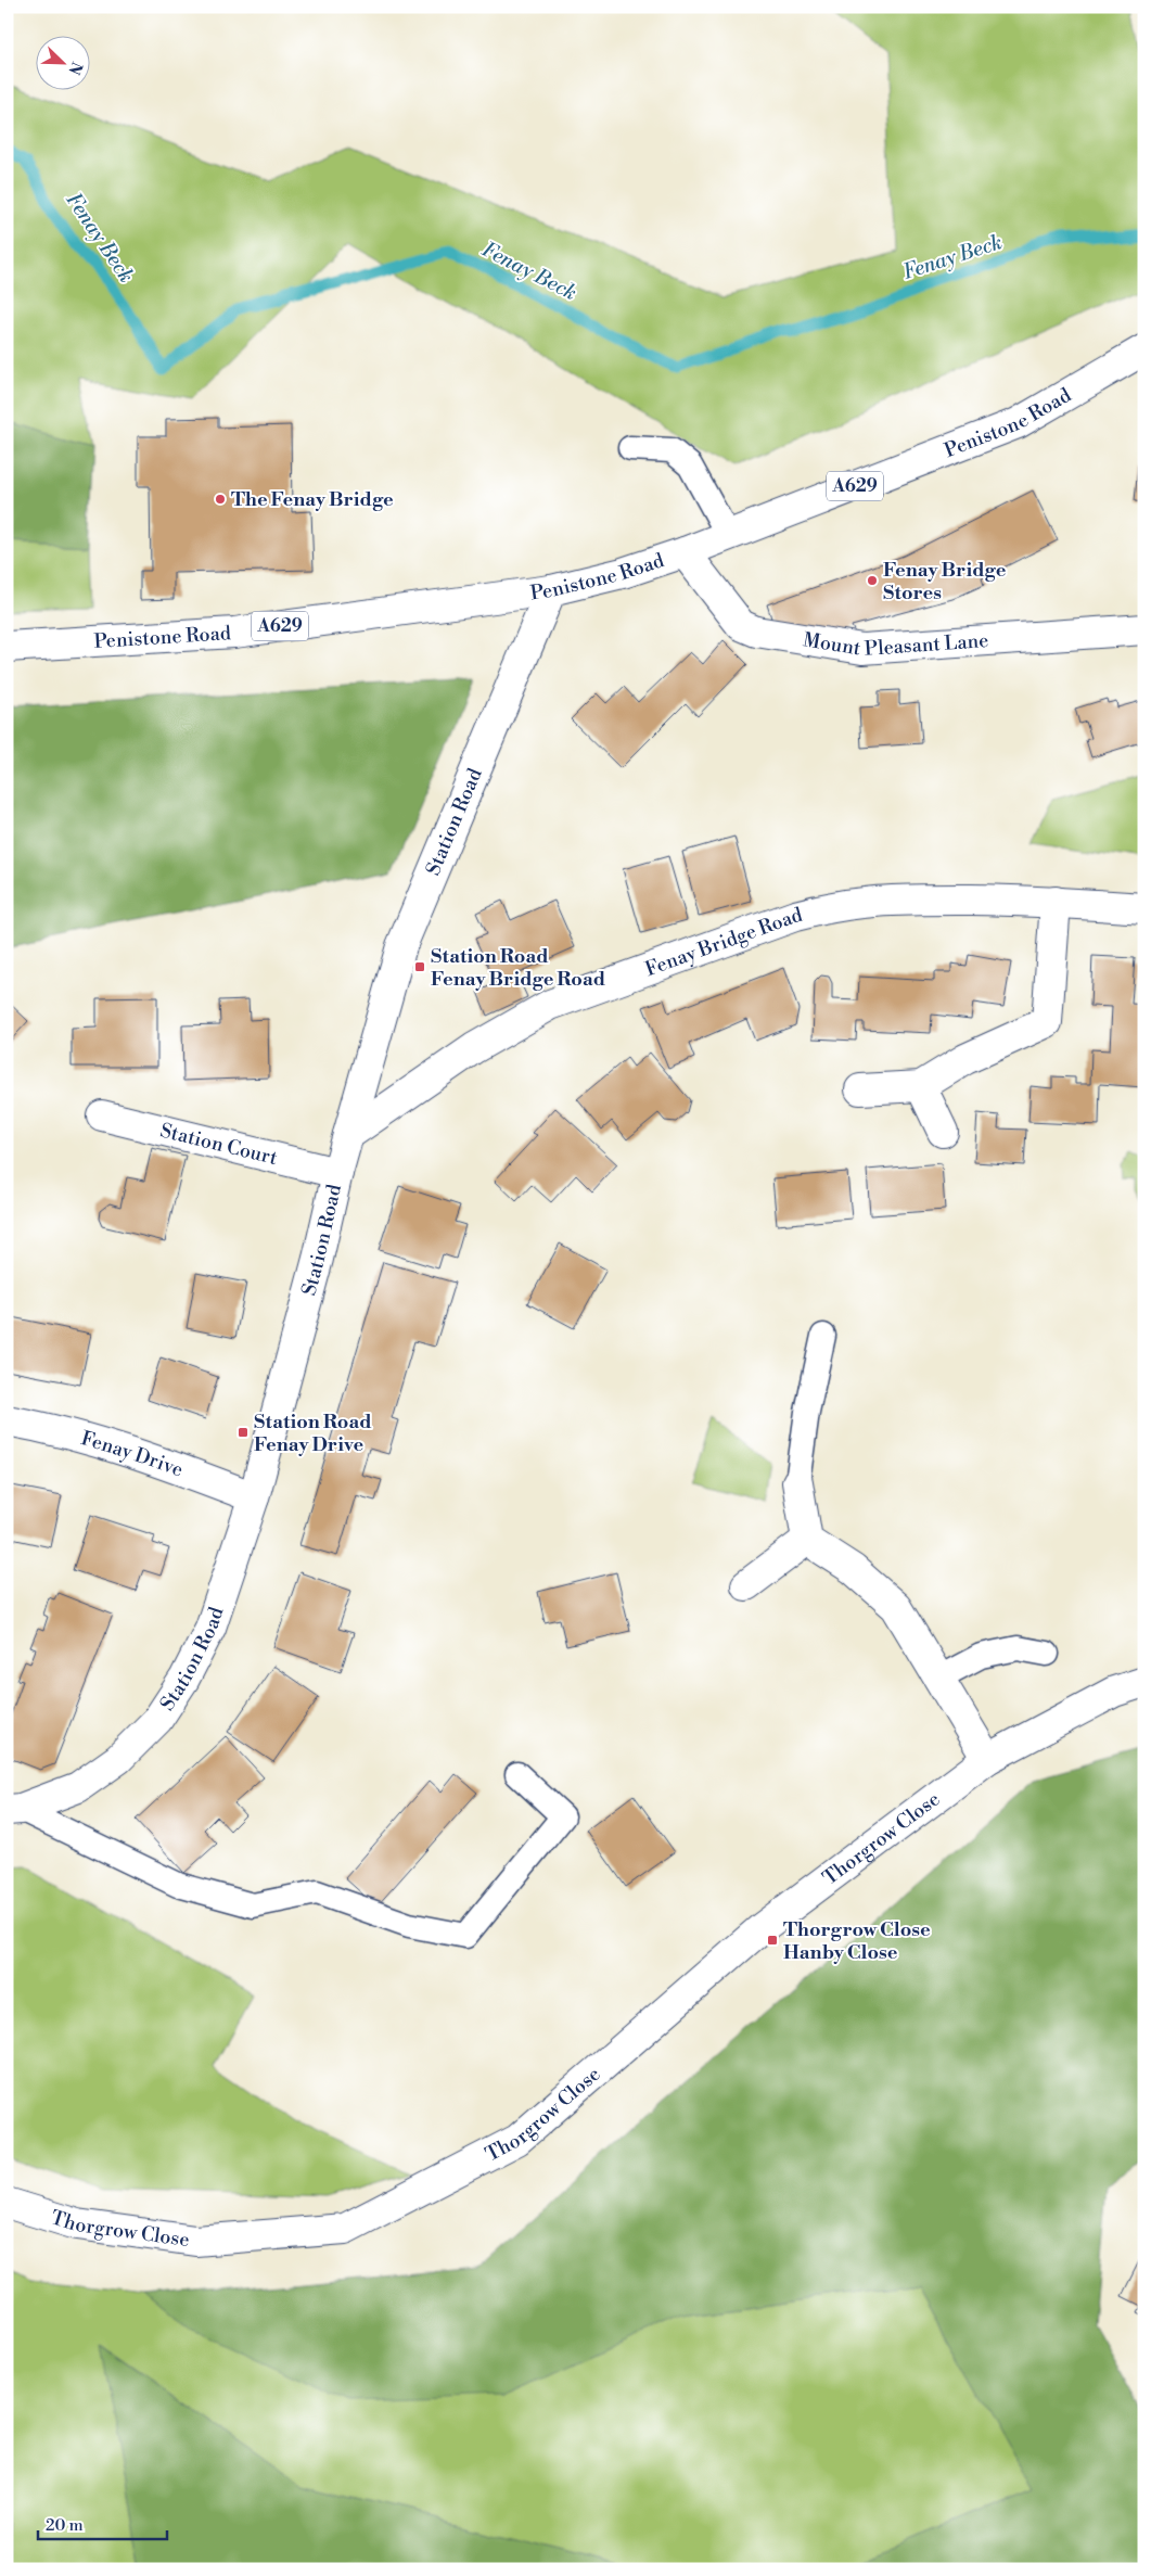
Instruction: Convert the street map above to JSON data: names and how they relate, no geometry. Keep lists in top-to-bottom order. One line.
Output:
{"streets":{"main road":["Penistone Road","A629","Mount Pleasant Lane","Station Road","Fenay Bridge Road","Station Court","Fenay Drive","Thorgrow Close"]},"crossings":[["Penistone Road","Mount Pleasant Lane"],["Penistone Road","Station Road"],["Station Road","Fenay Bridge Road"],["Station Road","Station Court"],["Station Road","Fenay Drive"]],"water":["Fenay Beck"],"places":{"other":["The Fenay Bridge","Fenay Bridge Stores"],"transit":["Station Road Fenay Bridge Road","Station Road Fenay Drive","Thorgrow Close Hanby Close"]},"scale_bar":"20 m","north":"bottom right"}
